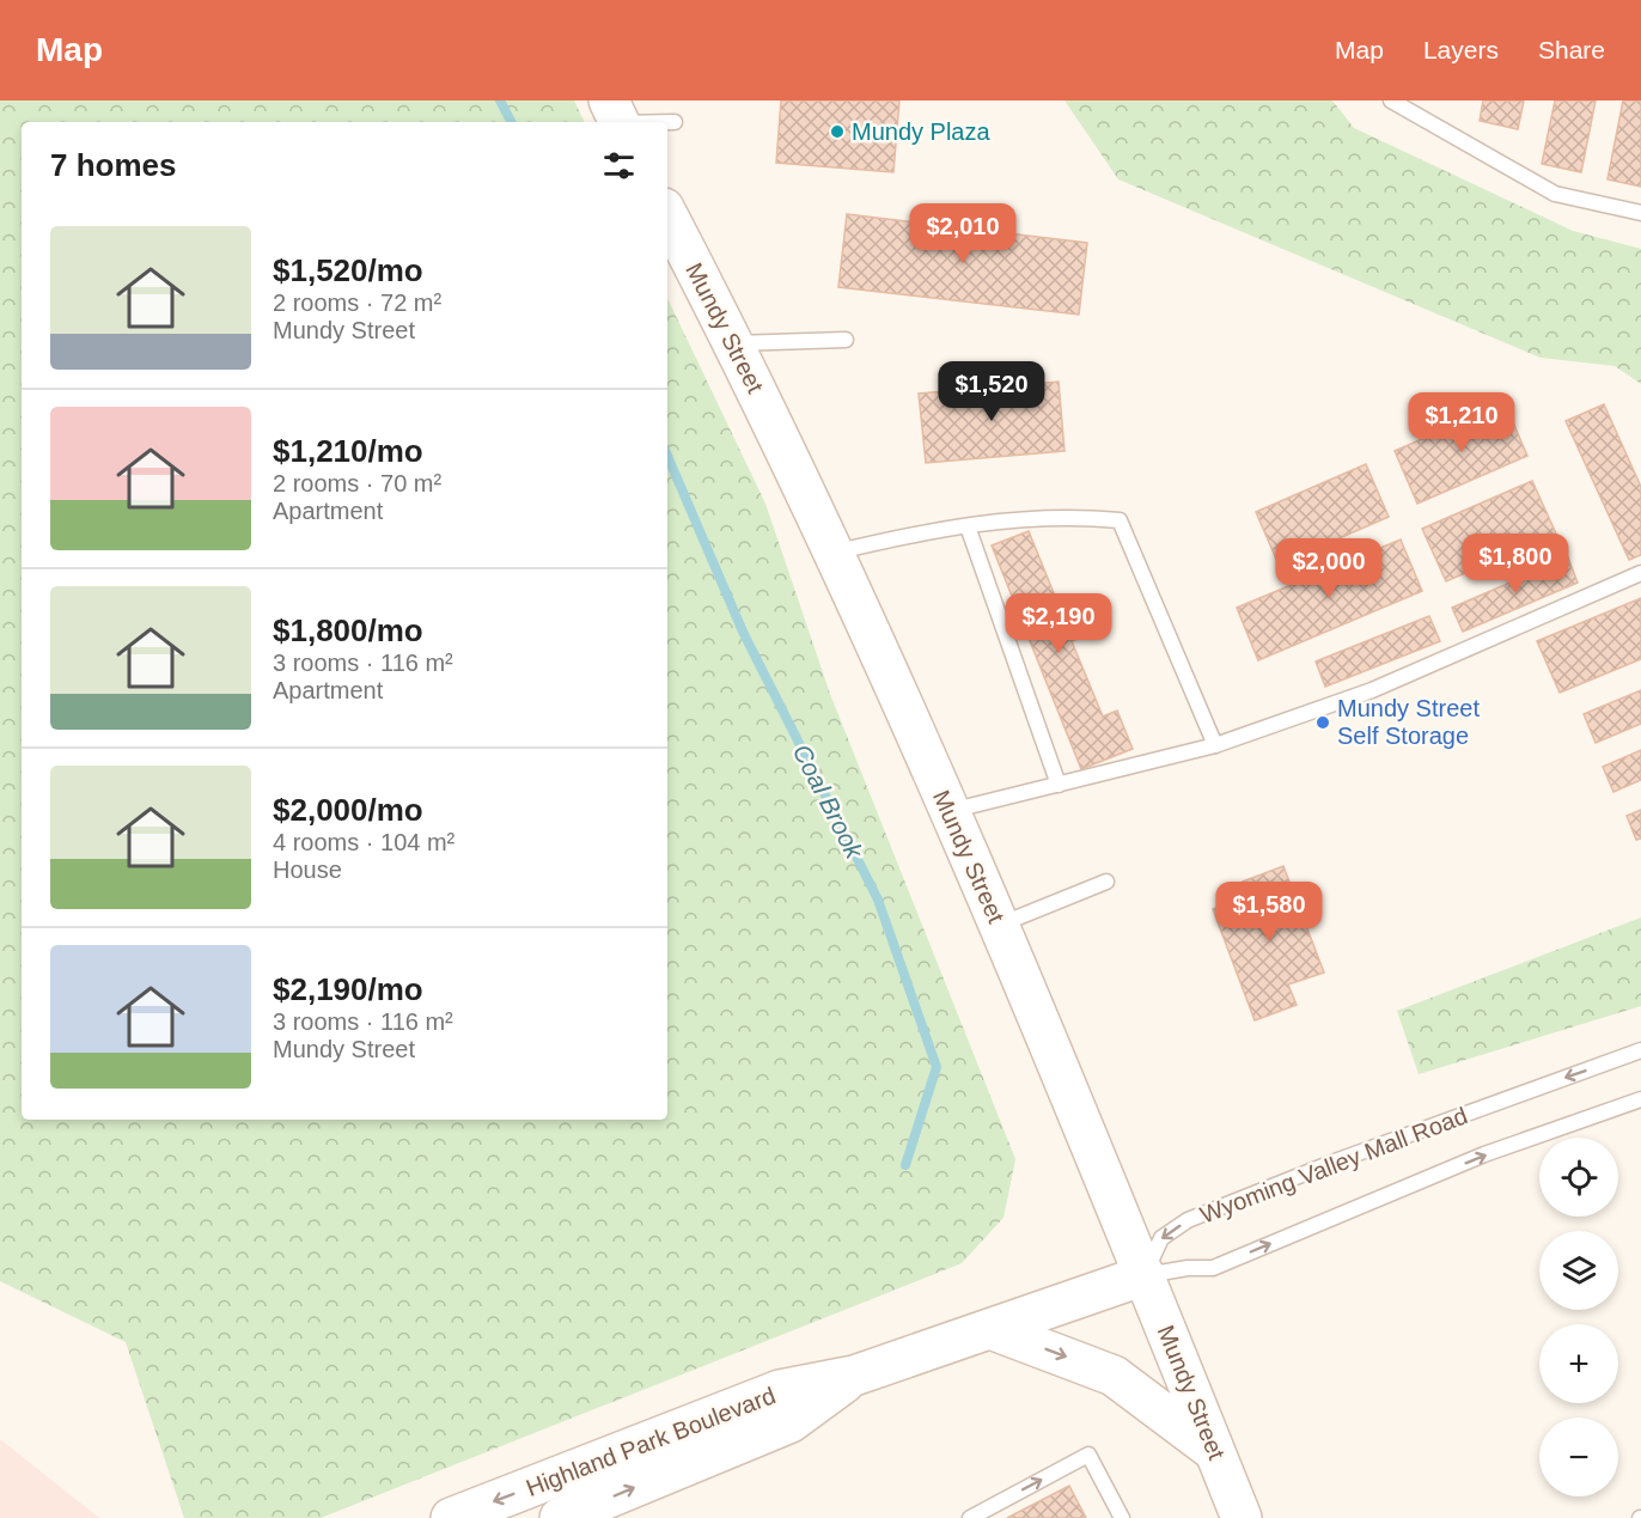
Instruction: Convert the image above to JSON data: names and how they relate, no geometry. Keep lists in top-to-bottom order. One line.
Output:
{"streets":{"main road":["Mundy Street","Highland Park Boulevard"],"lane":["Wyoming Valley Mall Road"]},"crossings":[["Mundy Street","Wyoming Valley Mall Road"],["Mundy Street","Highland Park Boulevard"],["Wyoming Valley Mall Road","Highland Park Boulevard"]],"water":["Coal Brook"],"places":["Mundy Plaza","Mundy Street Self Storage"],"page":{"header":"Map","nav":["Map","Layers","Share"],"heading":"7 homes","price":["$2,010","$1,520","$1,210","$1,800","$2,000","$2,190","$1,580"],"list":[{"name":"$1,520/mo","note":"2 rooms · 72 m² · Mundy Street"},{"name":"$1,210/mo","note":"2 rooms · 70 m² · Apartment"},{"name":"$1,800/mo","note":"3 rooms · 116 m² · Apartment"},{"name":"$2,000/mo","note":"4 rooms · 104 m² · House"},{"name":"$2,190/mo","note":"3 rooms · 116 m² · Mundy Street"}],"map_buttons":["+","−"]}}
